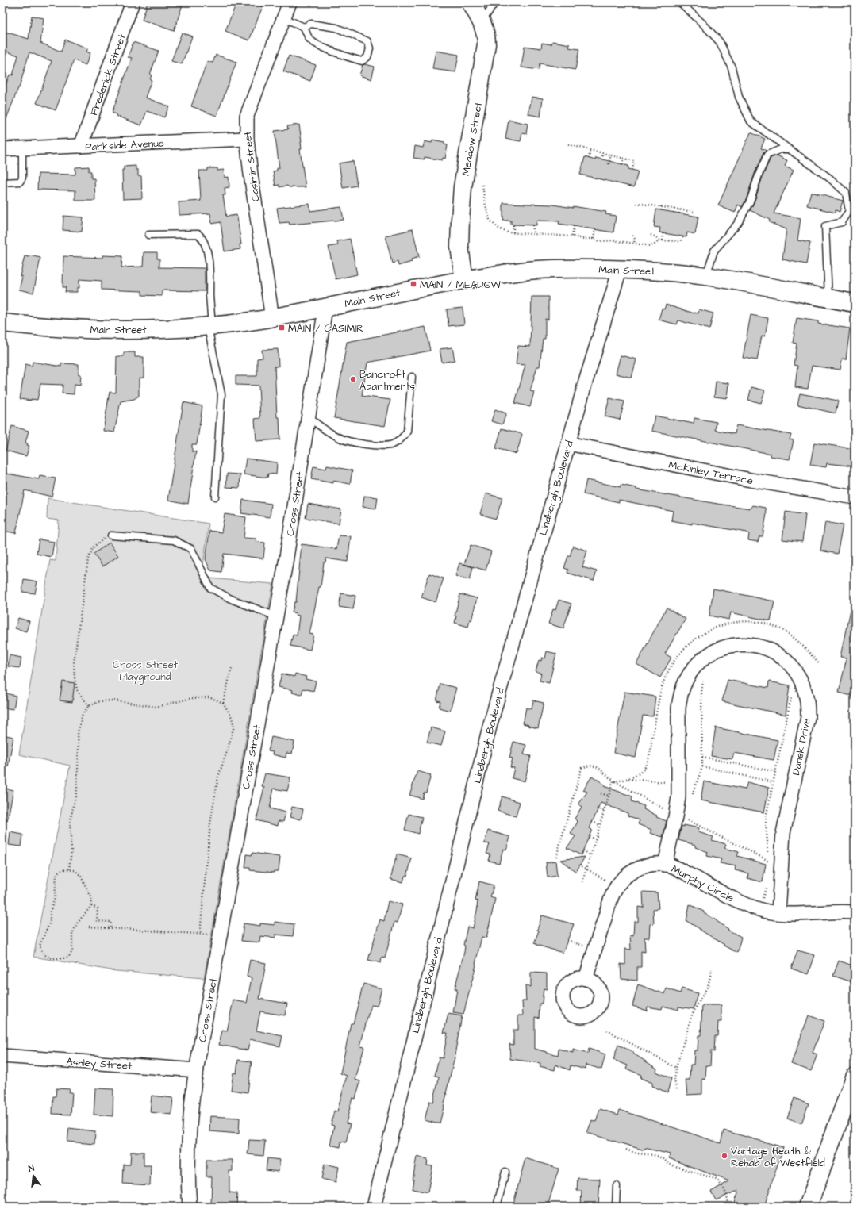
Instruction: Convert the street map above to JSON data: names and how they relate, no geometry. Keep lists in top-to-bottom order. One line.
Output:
{"streets":{"main road":["Meadow Street","Main Street"],"street":["Frederick Street","Parkside Avenue","Casimir Street","McKinley Terrace","Lindbergh Boulevard","Cross Street","Danek Drive","Murphy Circle","Ashley Street"]},"crossings":[["Frederick Street","Parkside Avenue"],["Meadow Street","Main Street"],["Parkside Avenue","Casimir Street"],["Casimir Street","Main Street"],["Main Street","Lindbergh Boulevard"],["Main Street","Cross Street"],["McKinley Terrace","Lindbergh Boulevard"],["Cross Street","Ashley Street"],["Danek Drive","Murphy Circle"]],"parks":["Cross Street Playground"],"places":{"transit":["MAIN / MEADOW","MAIN / CASIMIR"],"other":["Bancroft Apartments","Vantage Health & Rehab of Westfield"]},"north":"top"}
